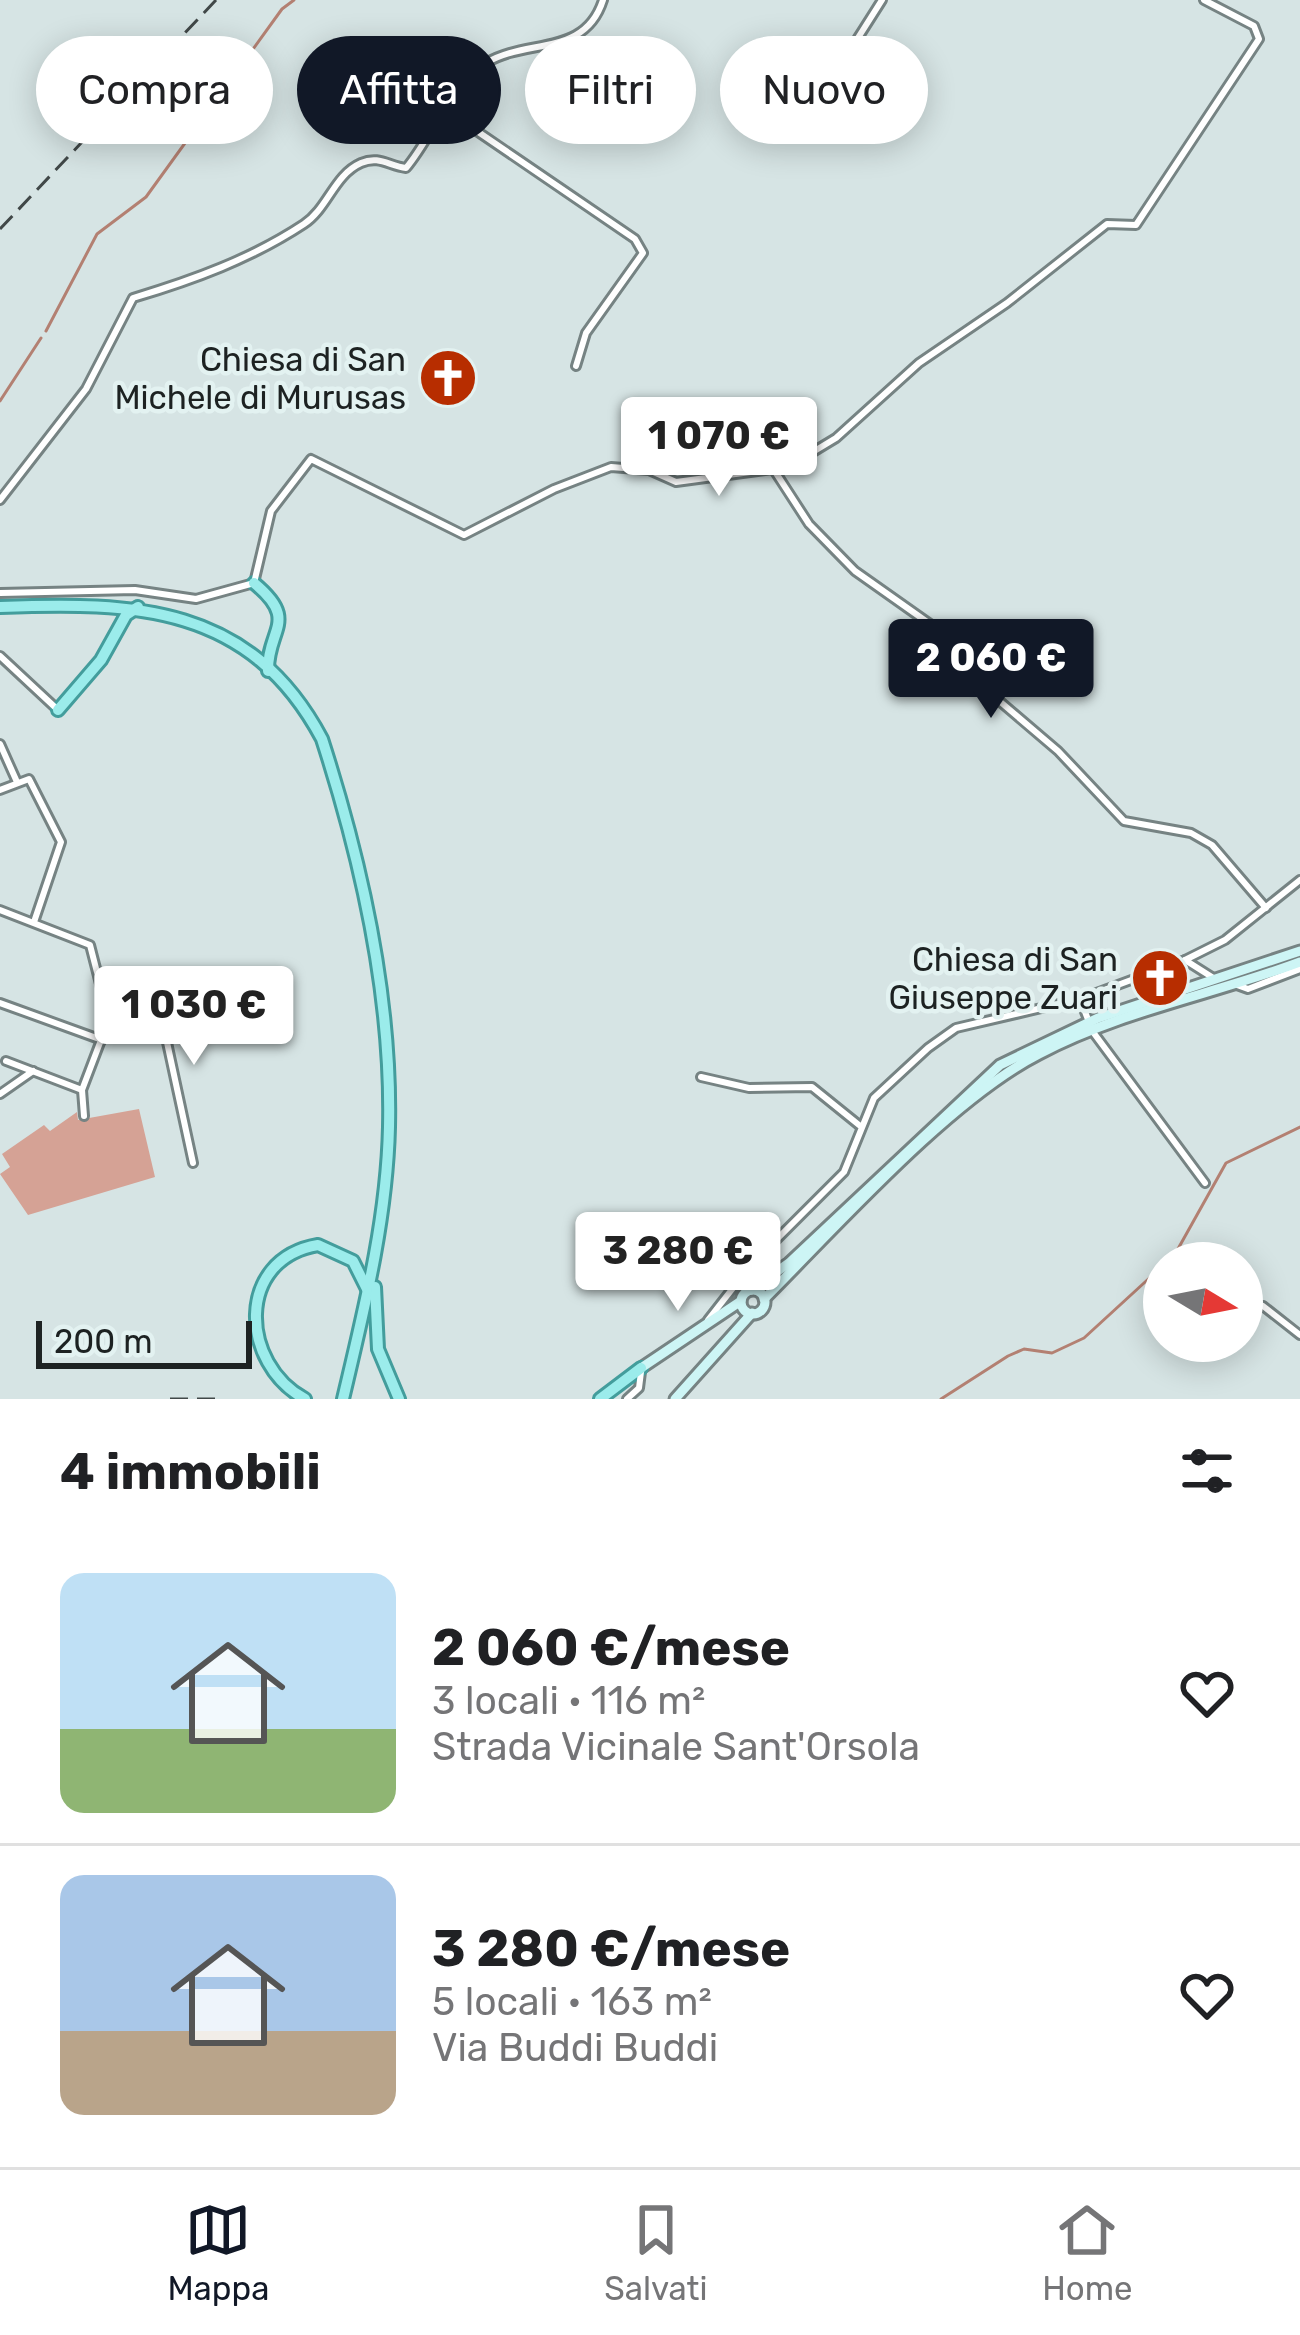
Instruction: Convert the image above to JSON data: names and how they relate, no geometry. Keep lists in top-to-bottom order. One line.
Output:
{"places":{"church":["Chiesa di San Michele di Murusas","Chiesa di San Giuseppe Zuari"]},"scale_bar":"200 m","north":"right","page":{"chip":["Compra","Affitta","Filtri","Nuovo"],"price":["1 070 €","2 060 €","1 030 €","3 280 €"],"scale":"200 m","heading":"4 immobili","list":[{"name":"2 060 €/mese","note":"3 locali · 116 m² · Strada Vicinale Sant'Orsola"},{"name":"3 280 €/mese","note":"5 locali · 163 m² · Via Buddi Buddi"}],"tabs":["Mappa","Salvati","Home"]}}
